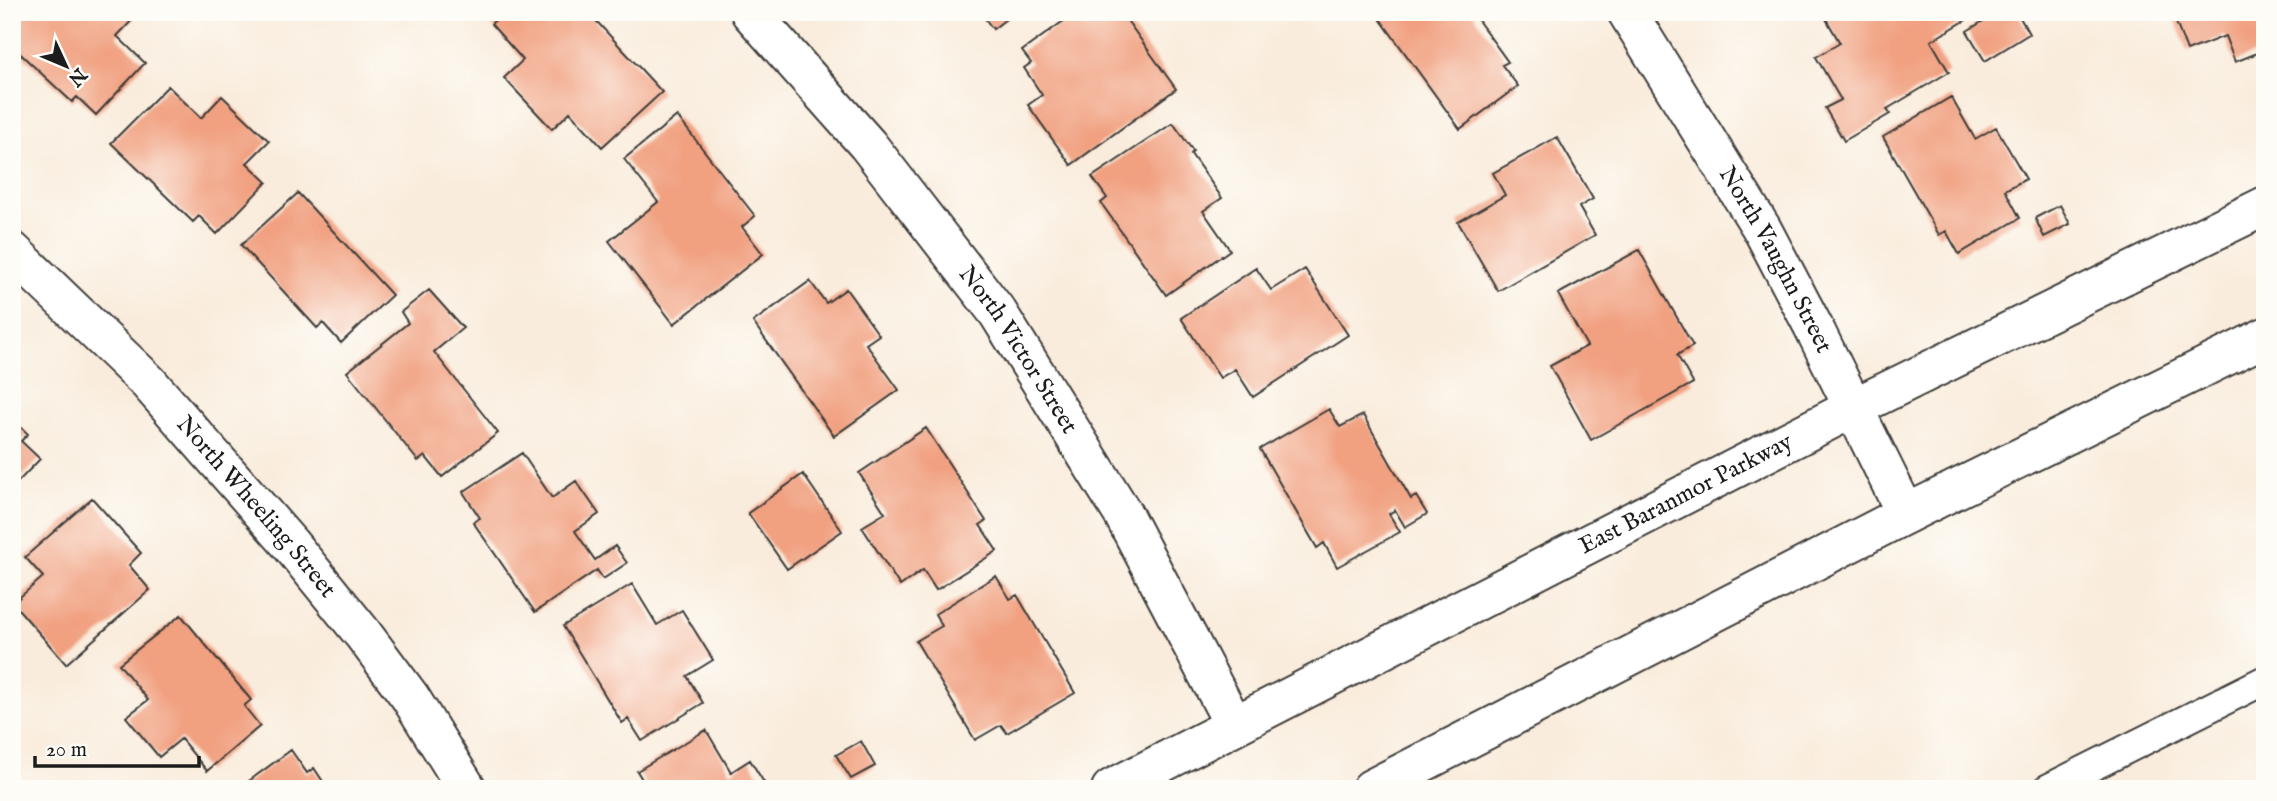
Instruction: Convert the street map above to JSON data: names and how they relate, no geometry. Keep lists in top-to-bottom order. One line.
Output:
{"streets":{"street":["North Vaughn Street","North Victor Street","East Baranmor Parkway","North Wheeling Street"]},"crossings":[["North Vaughn Street","East Baranmor Parkway"],["North Victor Street","East Baranmor Parkway"]],"scale_bar":"20 m","north":"bottom right"}
